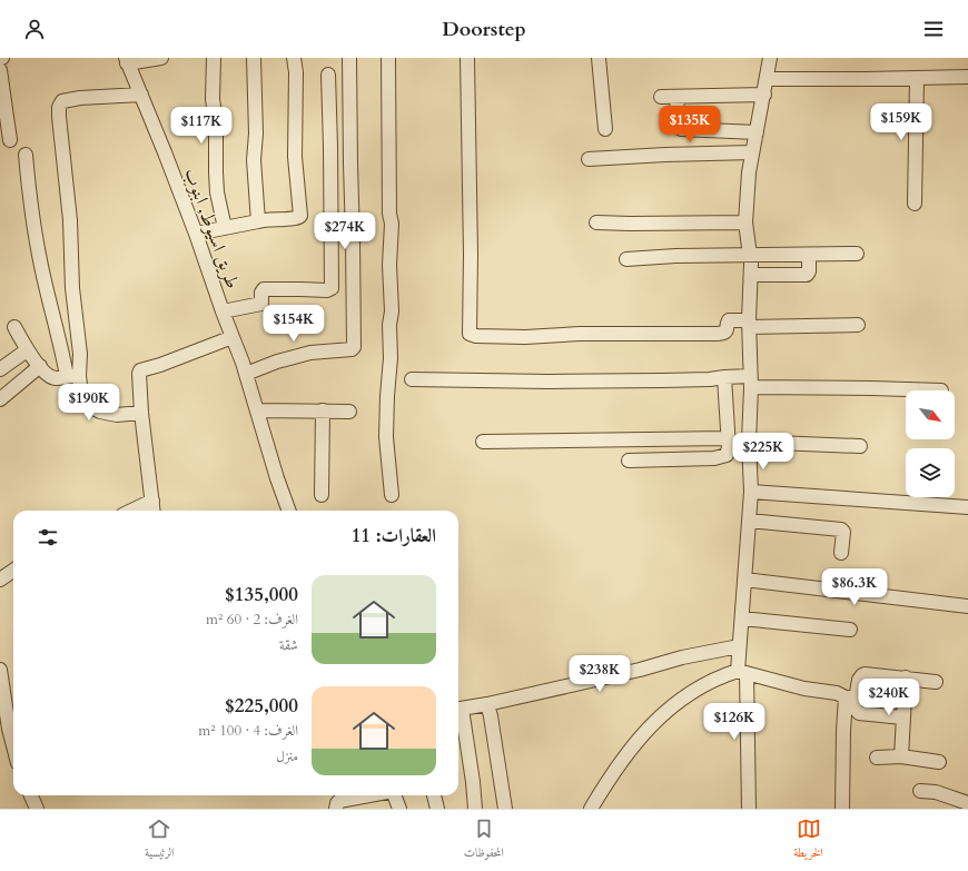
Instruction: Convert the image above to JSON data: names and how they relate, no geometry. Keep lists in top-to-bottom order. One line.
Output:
{"streets":{"street":["طريق اسيوط, ابنوب"]},"north":"bottom right","page":{"header":"Doorstep","price":["$159K","$135K","$117K","$274K","$154K","$190K","$225K","$86.3K","$238K","$240K","$126K"],"heading":"العقارات: 11","list":[{"name":"$135,000","note":"الغرف: 2 · 60 m² · شقة"},{"name":"$225,000","note":"الغرف: 4 · 100 m² · منزل"}],"tabs":["الخريطة","المحفوظات","الرئيسية"]}}
